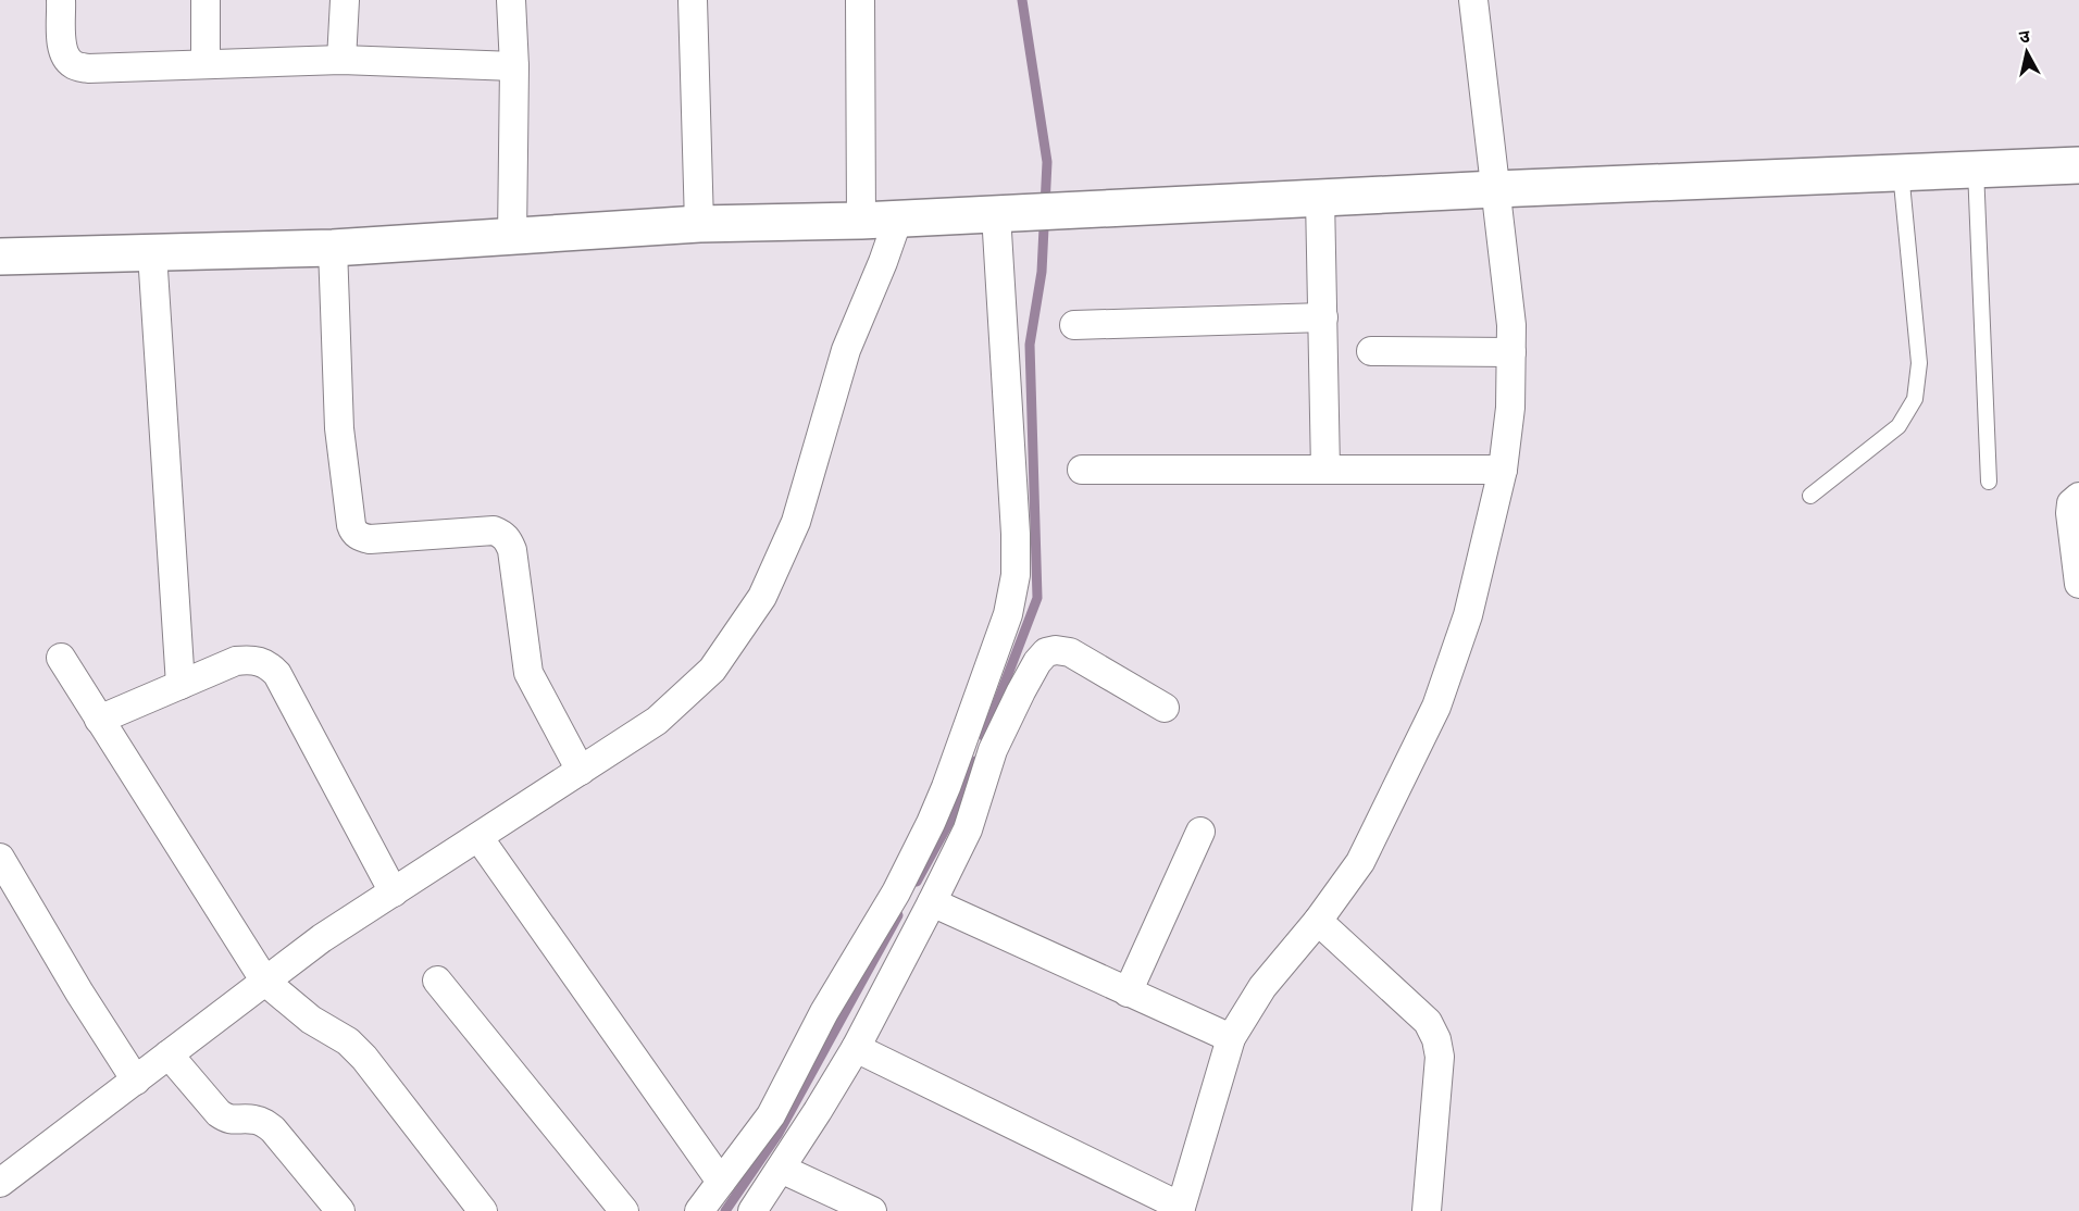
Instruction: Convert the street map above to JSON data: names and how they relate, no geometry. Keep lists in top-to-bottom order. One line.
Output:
{"north":"top"}
